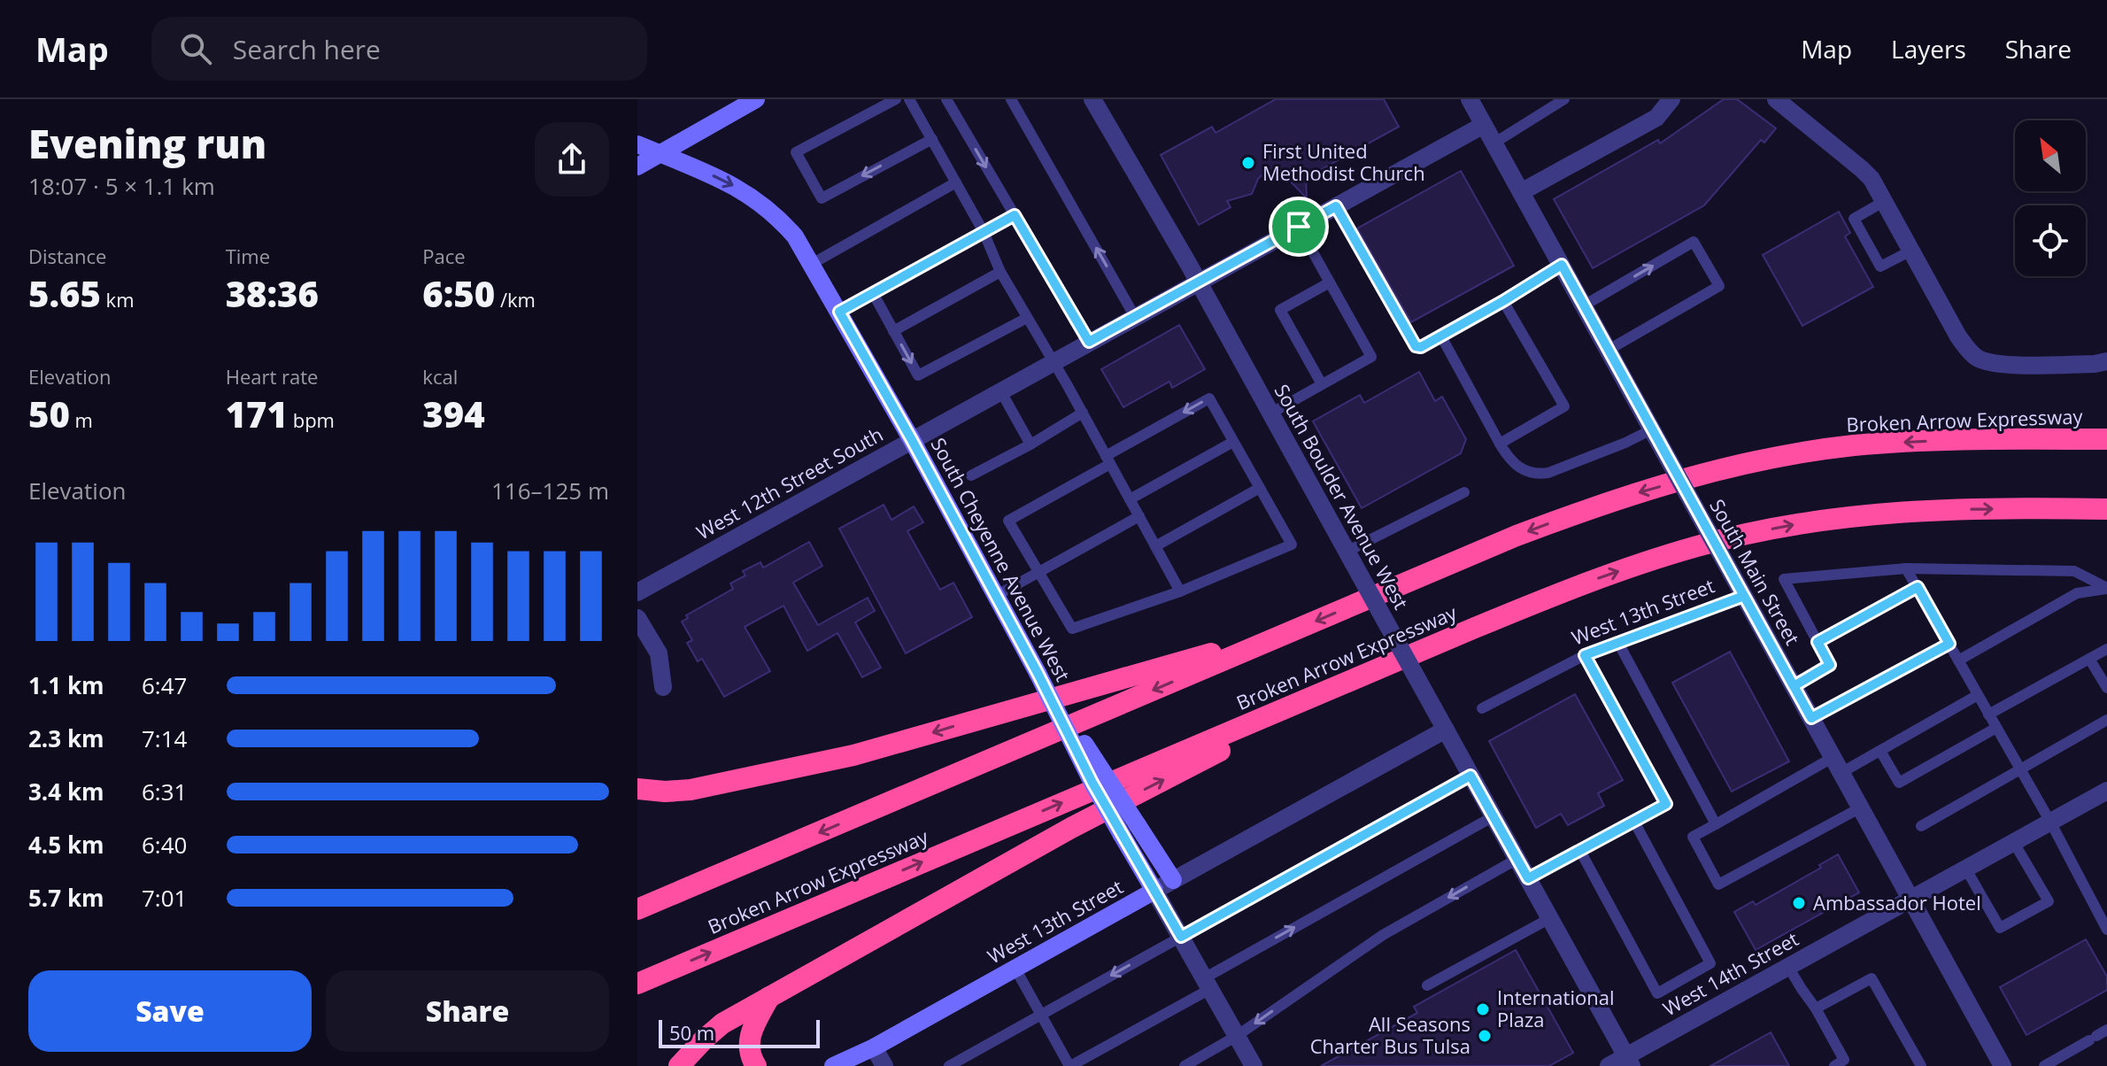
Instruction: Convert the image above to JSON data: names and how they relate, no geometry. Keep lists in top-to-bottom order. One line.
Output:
{"streets":{"highway":["Broken Arrow Expressway"],"main road":["South Cheyenne Avenue West","West 13th Street"],"street":["West 12th Street South","South Boulder Avenue West","South Main Street","West 14th Street"]},"crossings":[["West 12th Street South","South Boulder Avenue West"],["West 12th Street South","South Cheyenne Avenue West"],["West 12th Street South","South Main Street"],["South Boulder Avenue West","West 13th Street"],["South Boulder Avenue West","West 14th Street"],["South Cheyenne Avenue West","West 13th Street"],["South Main Street","West 13th Street"],["South Main Street","West 14th Street"]],"places":["First United Methodist Church","Ambassador Hotel","International Plaza","All Seasons Charter Bus Tulsa"],"scale_bar":"50 m","north":"top left","page":{"header":"Map","search":"Search here","nav":["Map","Layers","Share"],"heading":["Evening run","18:07 · 5 × 1.1 km"],"stats":[["Distance","5.65 km"],["Time","38:36"],["Pace","6:50 /km"],["Elevation","50 m"],["Heart rate","171 bpm"],["kcal","394"]],"chart":["Elevation","116–125 m"],"list":[{"name":"1.1 km","note":"6:47"},{"name":"2.3 km","note":"7:14"},{"name":"3.4 km","note":"6:31"},{"name":"4.5 km","note":"6:40"},{"name":"5.7 km","note":"7:01"}],"buttons":["Save","Share"],"scale":"50 m"}}
